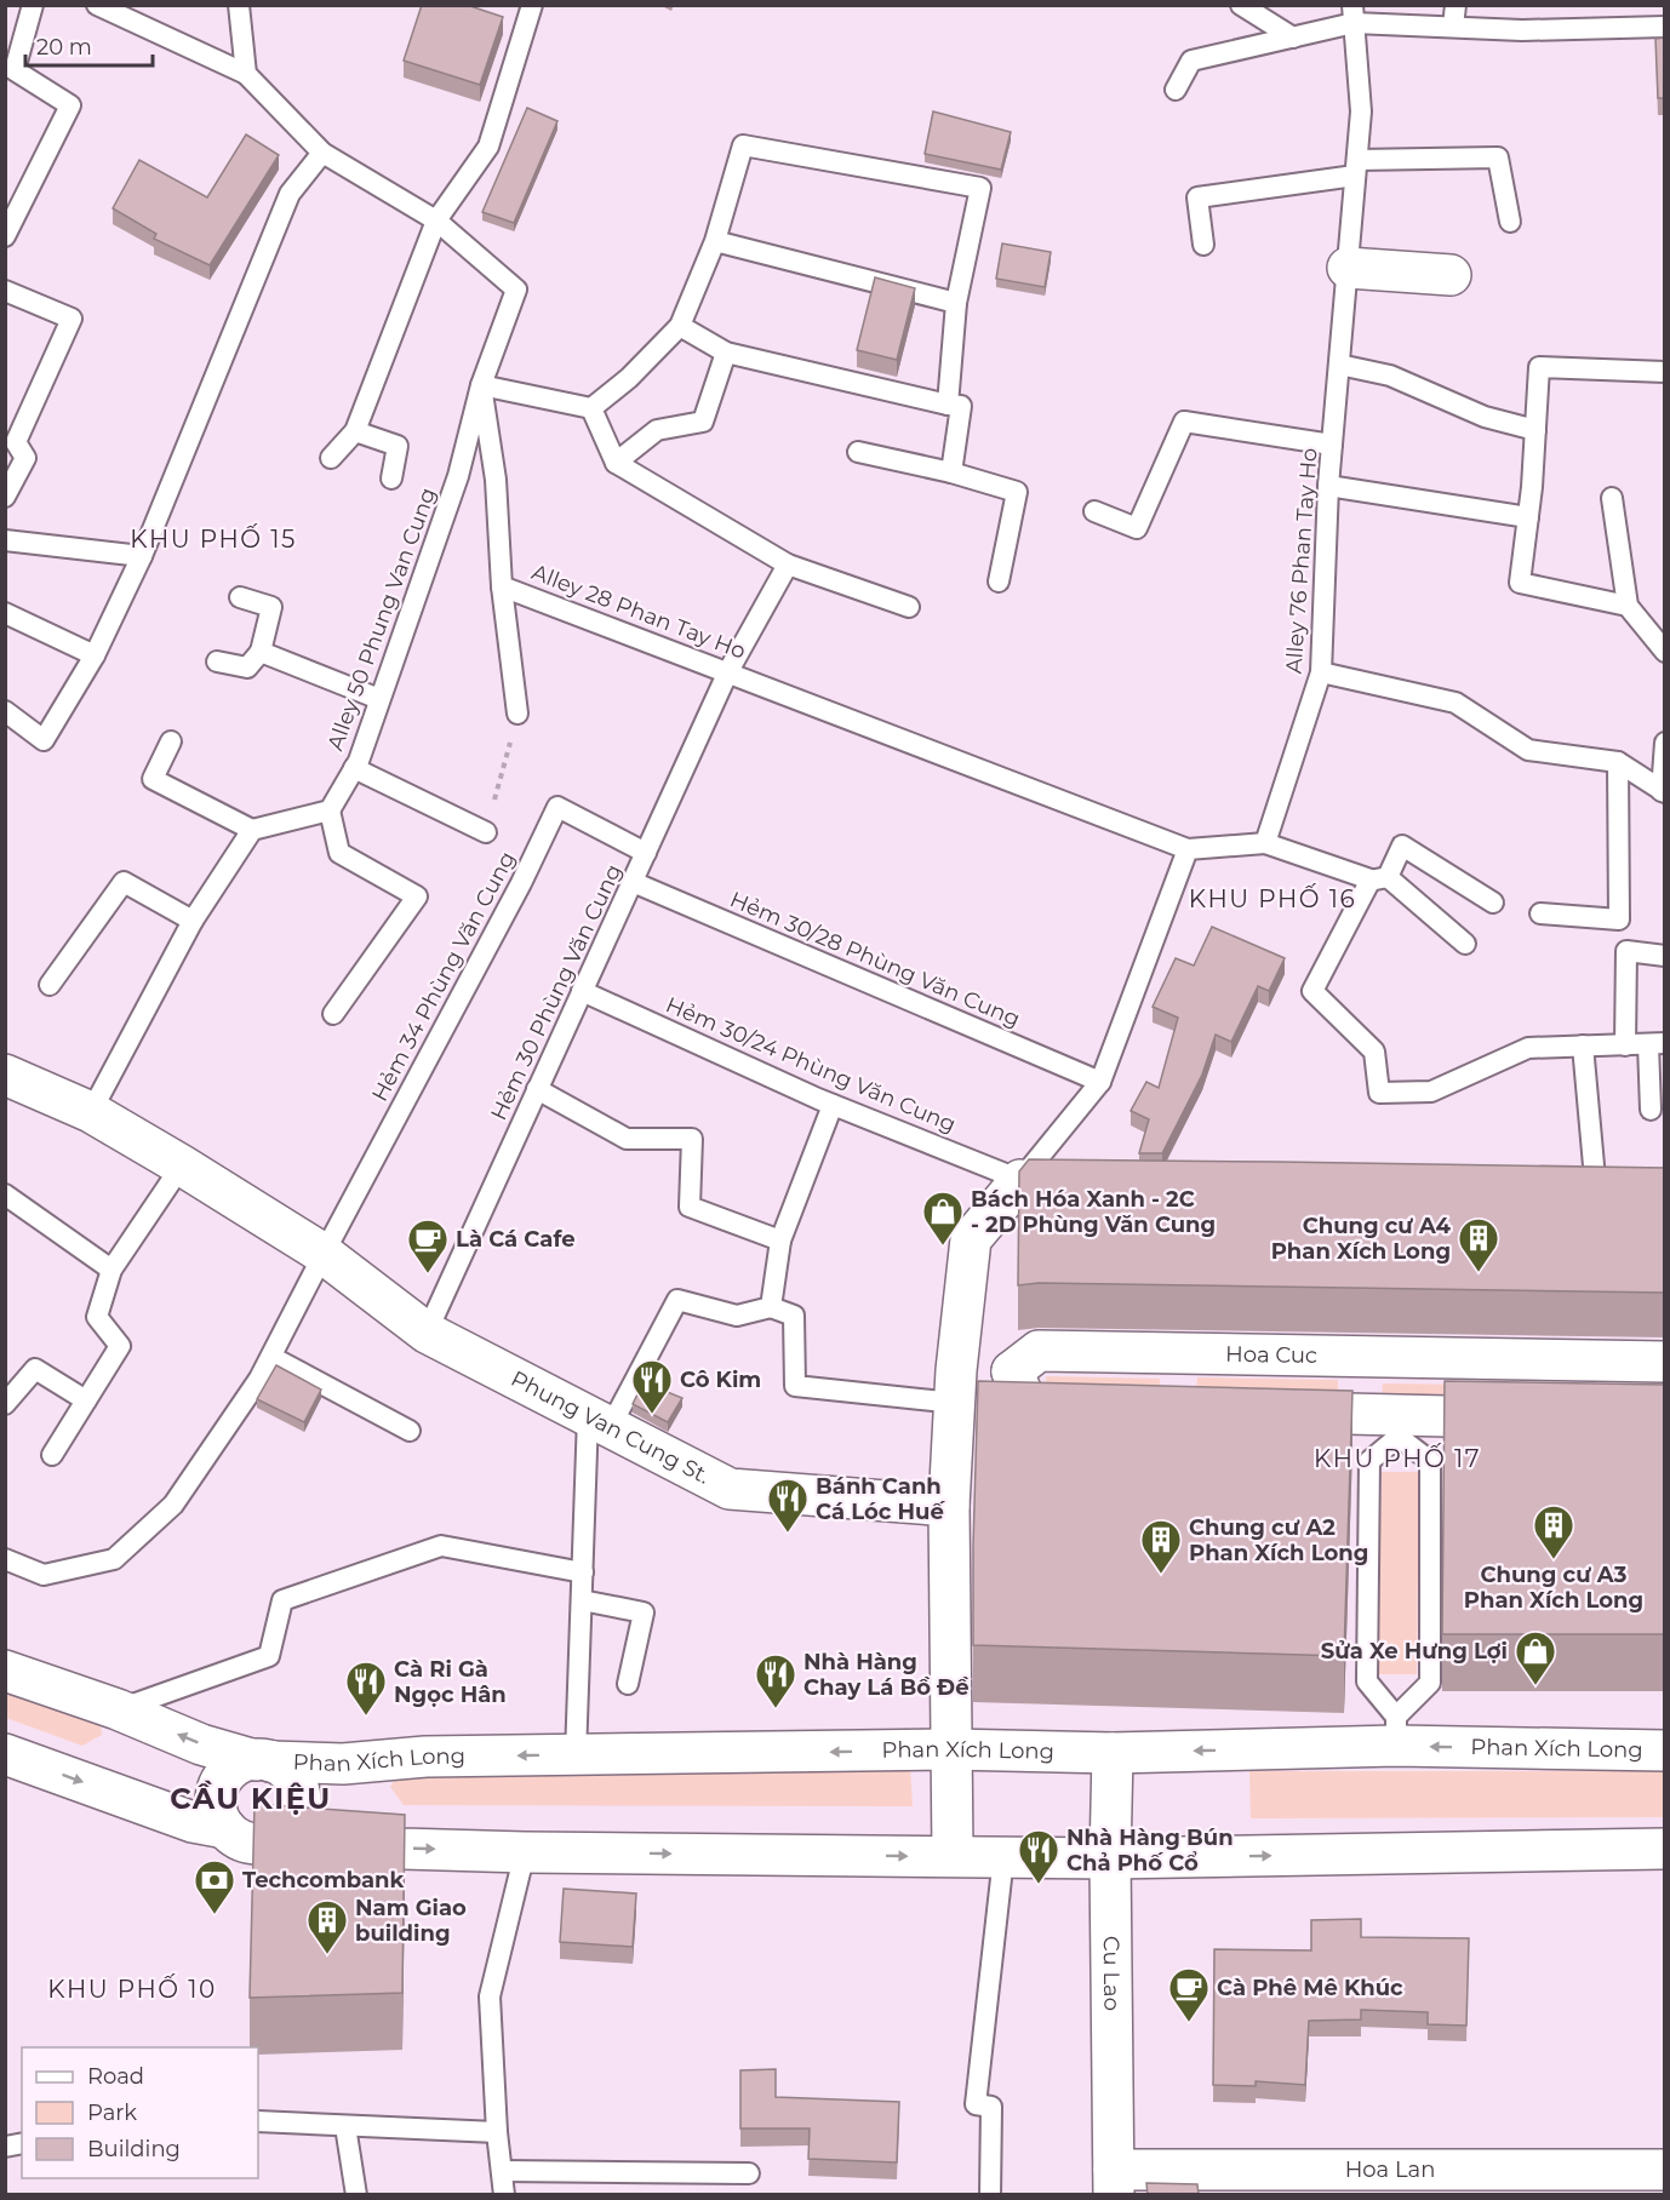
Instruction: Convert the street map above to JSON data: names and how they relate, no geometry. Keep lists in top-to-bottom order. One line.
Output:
{"streets":{"street":["Hoa Cuc","Phung Van Cung St.","Phan Xích Long","Cu Lao","Hoa Lan"],"lane":["Alley 76 Phan Tay Ho","Alley 28 Phan Tay Ho","Alley 50 Phung Van Cung","Hẻm 30/28 Phùng Văn Cung","Hẻm 34 Phùng Văn Cung","Hẻm 30 Phùng Văn Cung","Hẻm 30/24 Phùng Văn Cung"]},"crossings":[["Alley 28 Phan Tay Ho","Alley 50 Phung Van Cung"],["Alley 28 Phan Tay Ho","Hẻm 30 Phùng Văn Cung"],["Hẻm 30/28 Phùng Văn Cung","Hẻm 30 Phùng Văn Cung"],["Hẻm 34 Phùng Văn Cung","Hẻm 30 Phùng Văn Cung"],["Hẻm 34 Phùng Văn Cung","Phung Van Cung St."],["Hẻm 30 Phùng Văn Cung","Hẻm 30/24 Phùng Văn Cung"],["Hẻm 30 Phùng Văn Cung","Phung Van Cung St."],["Phan Xích Long","Cu Lao"],["Cu Lao","Hoa Lan"]],"districts":["KHU PHỐ 15","KHU PHỐ 16","KHU PHỐ 17","CẦU KIỆU","KHU PHỐ 10"],"places":{"shop":["Bách Hóa Xanh - 2C - 2D Phùng Văn Cung","Sửa Xe Hưng Lợi"],"building":["Chung cư A4 Phan Xích Long","Chung cư A3 Phan Xích Long","Chung cư A2 Phan Xích Long","Nam Giao building"],"cafe":["Là Cá Cafe","Cà Phê Mê Khúc"],"restaurant":["Cô Kim","Bánh Canh Cá Lóc Huế","Nhà Hàng Chay Lá Bồ Đề","Cà Ri Gà Ngọc Hân","Nhà Hàng Bún Chả Phố Cổ"],"bank":["Techcombank"]},"legend":["Road","Park","Building"],"scale_bar":"20 m"}
